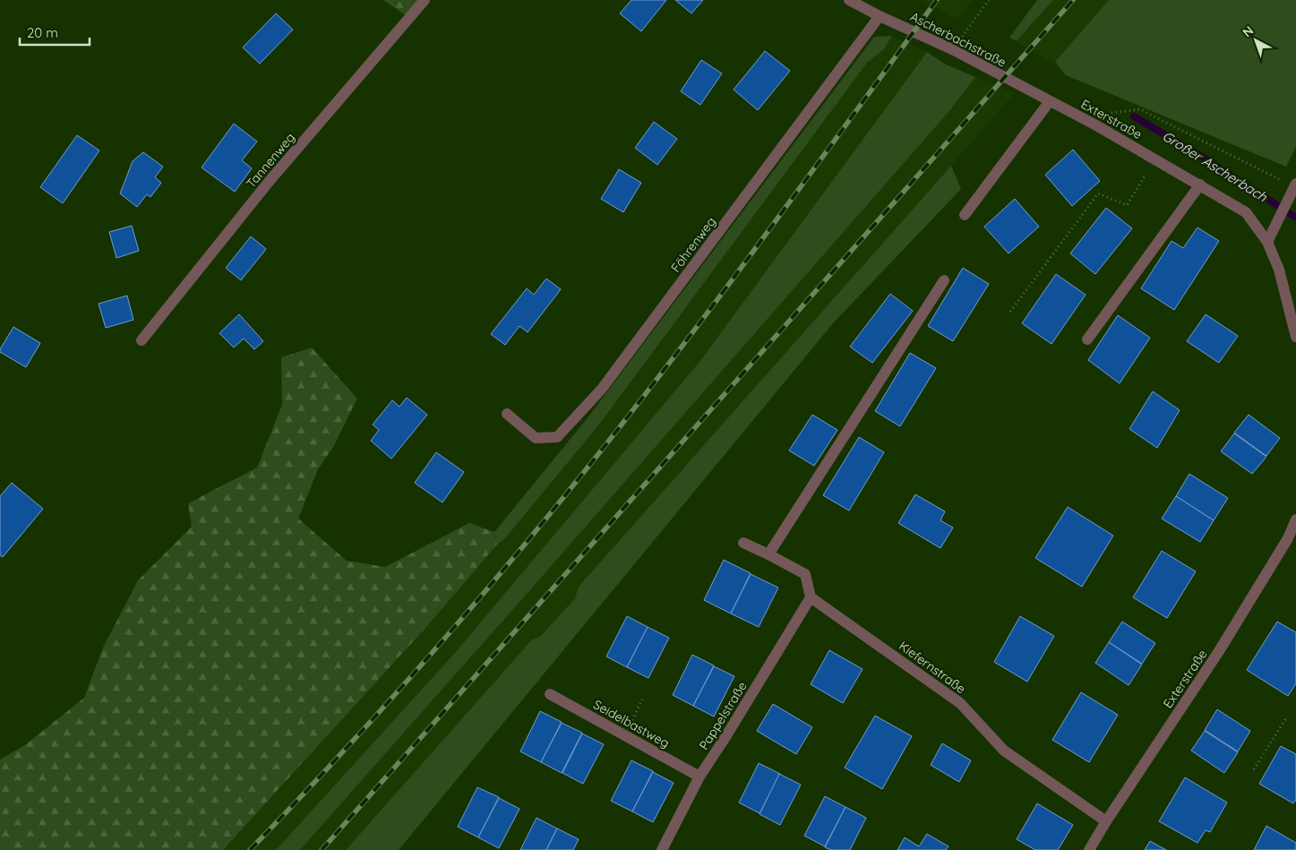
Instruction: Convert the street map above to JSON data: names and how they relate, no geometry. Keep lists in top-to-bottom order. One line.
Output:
{"streets":{"street":["Ascherbachstraße","Exterstraße","Tannenweg","Föhrenweg","Kiefernstraße","Pappelstraße","Seidelbastweg"]},"crossings":[["Ascherbachstraße","Exterstraße"],["Ascherbachstraße","Föhrenweg"],["Exterstraße","Kiefernstraße"],["Kiefernstraße","Pappelstraße"],["Pappelstraße","Seidelbastweg"]],"water":["Großer Ascherbach"],"scale_bar":"20 m","north":"top left"}
